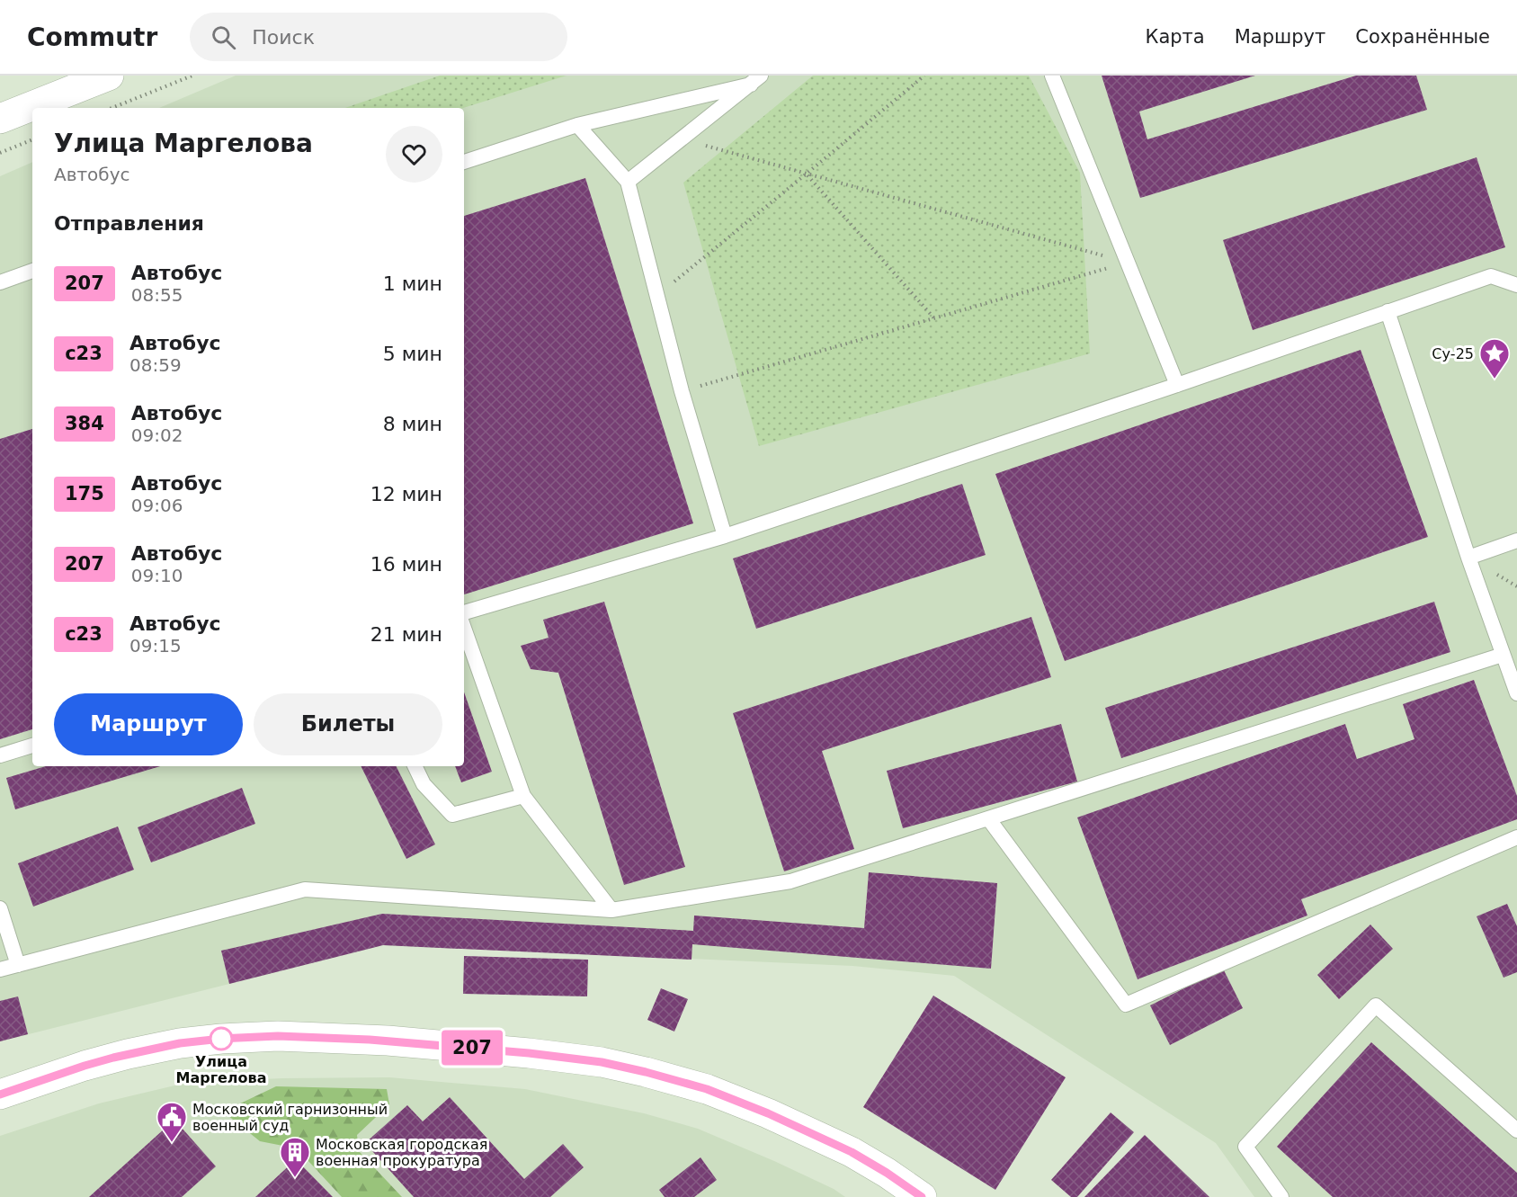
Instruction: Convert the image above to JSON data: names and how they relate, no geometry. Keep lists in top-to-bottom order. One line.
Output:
{"places":{"place":["Су-25"],"other":["Улица Маргелова"],"public building":["Московский гарнизонный военный суд"],"building":["Московская городская военная прокуратура"]},"lines":["bus line 207"],"page":{"header":"Commutr","search":"Поиск","nav":["Карта","Маршрут","Сохранённые"],"on_map":"207","heading":[["Улица Маргелова","Автобус"],"Отправления"],"list":[{"mark":"207","name":"Автобус","note":"08:55","value":"1 мин"},{"mark":"с23","name":"Автобус","note":"08:59","value":"5 мин"},{"mark":"384","name":"Автобус","note":"09:02","value":"8 мин"},{"mark":"175","name":"Автобус","note":"09:06","value":"12 мин"},{"mark":"207","name":"Автобус","note":"09:10","value":"16 мин"},{"mark":"с23","name":"Автобус","note":"09:15","value":"21 мин"}],"buttons":["Маршрут","Билеты"]}}
